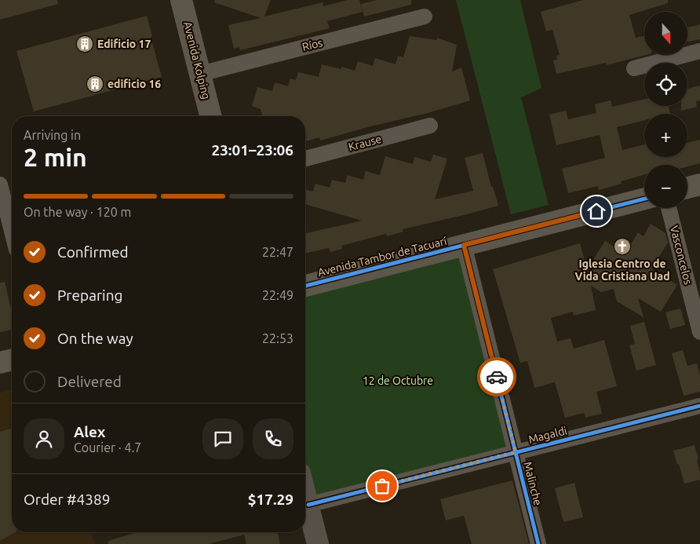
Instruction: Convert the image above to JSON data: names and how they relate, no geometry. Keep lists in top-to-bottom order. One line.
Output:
{"streets":{"main road":["Avenida Kolping","Avenida Tambor de Tacuarí"],"street":["Ríos","Krause","Vasconcelos","Magaldi","Malinche"]},"crossings":[["Ríos","Avenida Kolping"],["Avenida Tambor de Tacuarí","Malinche"],["Magaldi","Malinche"]],"parks":["12 de Octubre"],"places":{"building":["Edificio 17","edificio 16"],"church":["Iglesia Centro de Vida Cristiana Uad"]},"north":"bottom","page":{"map_buttons":["+","−"],"heading":["2 min","Arriving in","23:01–23:06"],"panel":["Alex","Courier · 4.7","Order #4389","$17.29"],"bar":"On the way · 120 m","list":[["Confirmed","22:47"],["Preparing","22:49"],["On the way","22:53"],"Delivered"]}}
